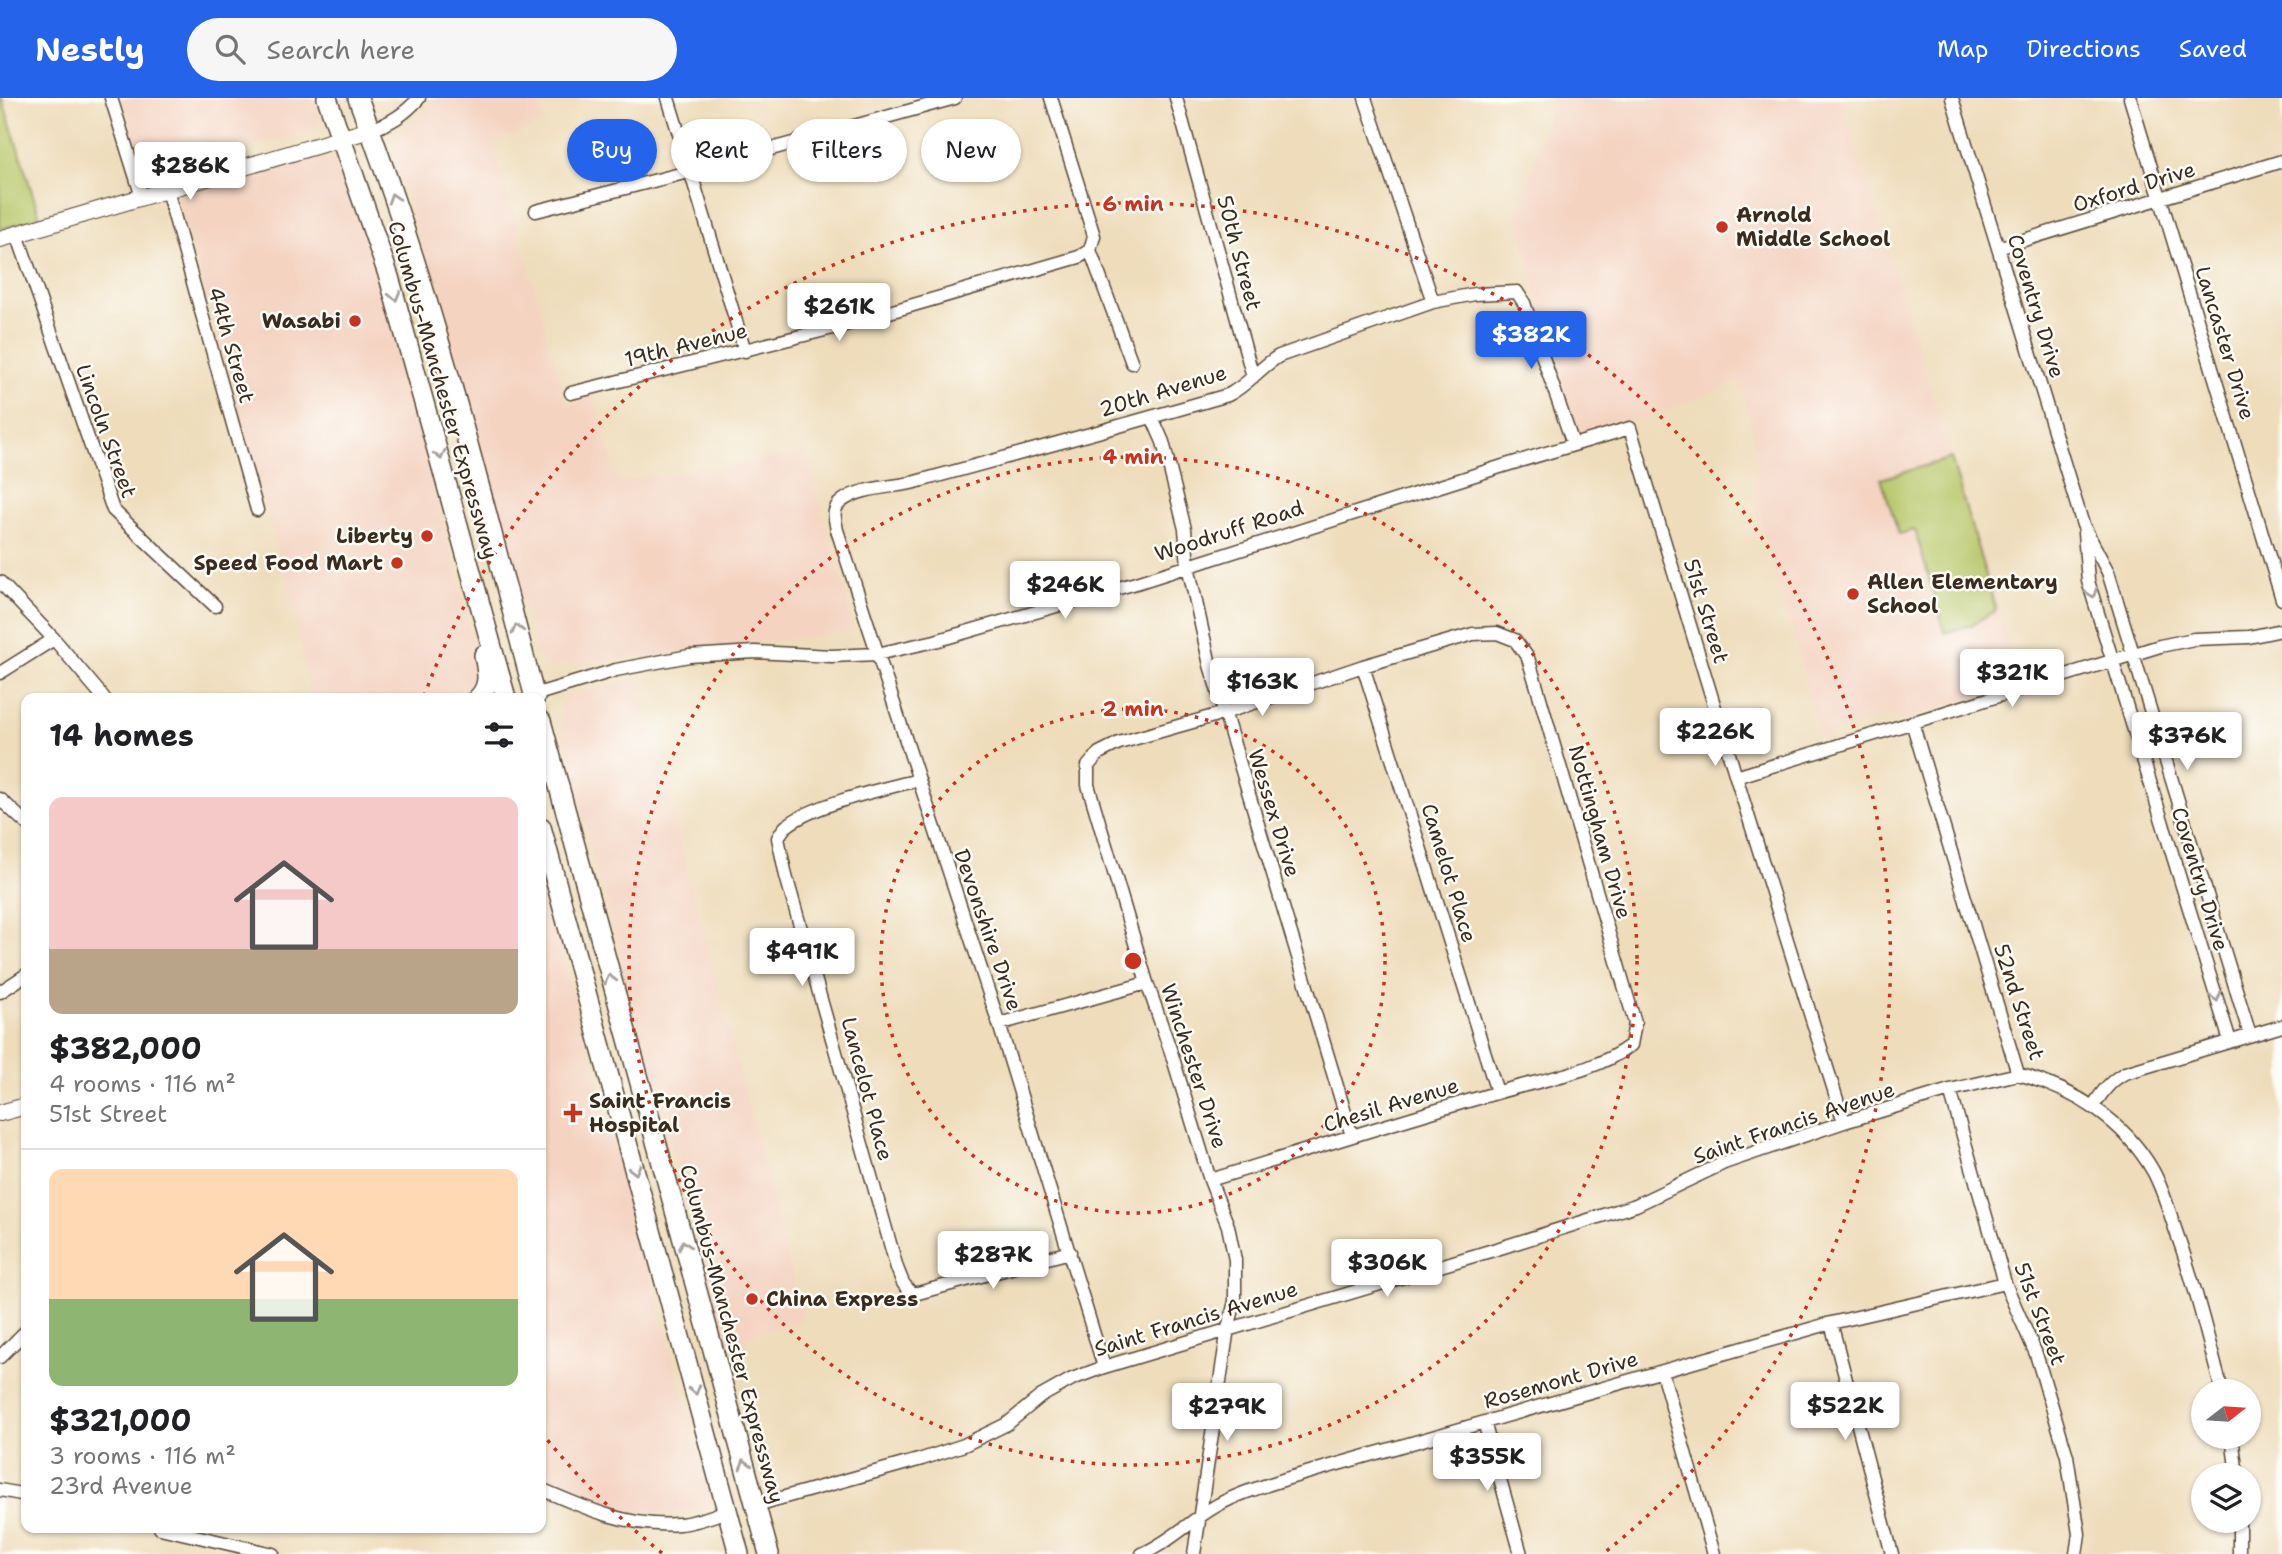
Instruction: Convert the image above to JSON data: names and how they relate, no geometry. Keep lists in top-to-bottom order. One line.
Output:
{"streets":{"main road":["Columbus-Manchester Expressway"],"street":["Oxford Drive","50th Street","Coventry Drive","Lancaster Drive","44th Street","19th Avenue","20th Avenue","Lincoln Street","Woodruff Road","51st Street","Wessex Drive","Nottingham Drive","Camelot Place","Devonshire Drive","52nd Street","Winchester Drive","Lancelot Place","Chesil Avenue","Saint Francis Avenue","Rosemont Drive"]},"crossings":[["Oxford Drive","Coventry Drive"],["Oxford Drive","Lancaster Drive"],["50th Street","20th Avenue"],["Columbus-Manchester Expressway","Saint Francis Avenue"],["20th Avenue","Woodruff Road"],["20th Avenue","51st Street"],["20th Avenue","Wessex Drive"],["20th Avenue","Devonshire Drive"],["Woodruff Road","51st Street"],["Woodruff Road","Wessex Drive"],["Woodruff Road","Devonshire Drive"],["51st Street","Saint Francis Avenue"],["51st Street","Rosemont Drive"],["Wessex Drive","Winchester Drive"],["Wessex Drive","Chesil Avenue"],["Nottingham Drive","Camelot Place"],["Nottingham Drive","Chesil Avenue"],["Camelot Place","Chesil Avenue"],["Devonshire Drive","Lancelot Place"],["Devonshire Drive","Saint Francis Avenue"],["52nd Street","Saint Francis Avenue"],["Winchester Drive","Chesil Avenue"],["Winchester Drive","Saint Francis Avenue"],["Winchester Drive","Rosemont Drive"]],"places":{"other":["Arnold Middle School","Wasabi","Liberty","Speed Food Mart","Allen Elementary School","China Express"],"health":["Saint Francis Hospital"]},"north":"right","page":{"header":"Nestly","search":"Search here","nav":["Map","Directions","Saved"],"chip":["Buy","Rent","Filters","New"],"price":["$286K","$261K","$382K","$246K","$321K","$163K","$226K","$376K","$491K","$287K","$306K","$522K","$279K","$355K"],"heading":"14 homes","list":[{"name":"$382,000","note":"4 rooms · 116 m² · 51st Street"},{"name":"$321,000","note":"3 rooms · 116 m² · 23rd Avenue"}]},"rings":["6 min","4 min","2 min"]}
